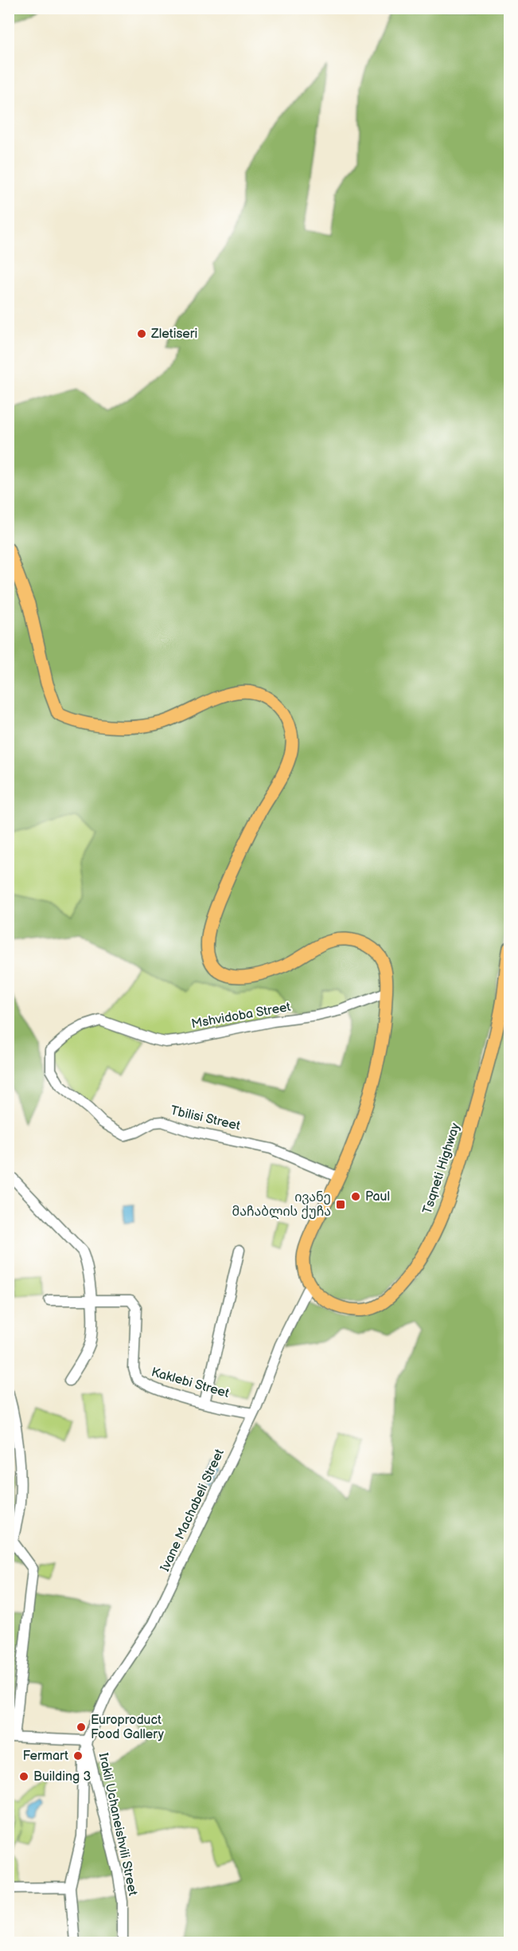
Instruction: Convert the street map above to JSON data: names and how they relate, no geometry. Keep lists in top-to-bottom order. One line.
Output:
{"streets":{"main road":["Tsqneti Highway"],"street":["Mshvidoba Street","Tbilisi Street","Kaklebi Street","Ivane Machabeli Street","Irakli Uchaneishvili Street"]},"crossings":[["Mshvidoba Street","Tbilisi Street"],["Tsqneti Highway","Ivane Machabeli Street"],["Kaklebi Street","Ivane Machabeli Street"],["Ivane Machabeli Street","Irakli Uchaneishvili Street"]],"places":{"other":["Zletiseri","Paul","Europroduct Food Gallery","Fermart","Building 3"],"transit":["ივანე მაჩაბლის ქუჩა"]}}
